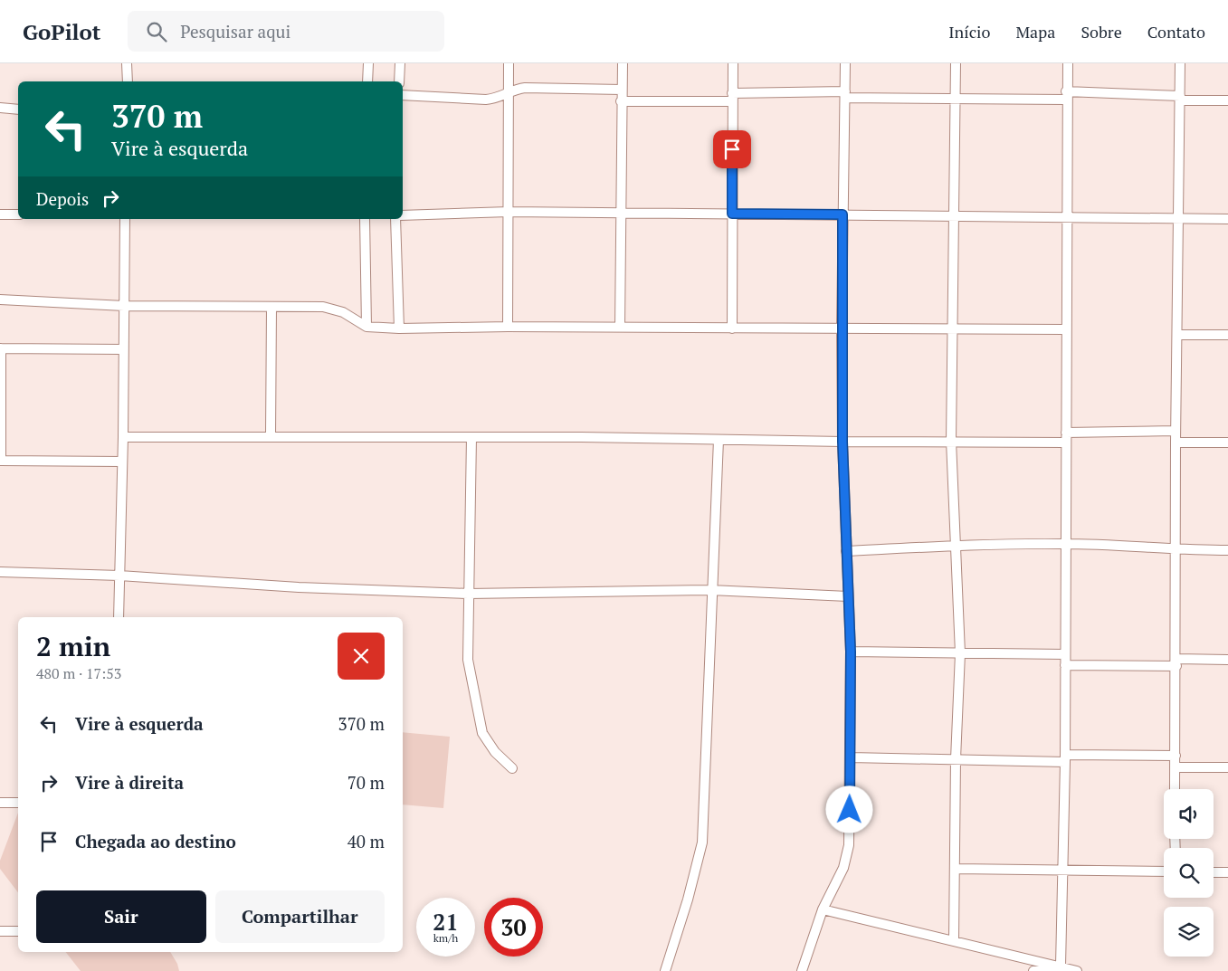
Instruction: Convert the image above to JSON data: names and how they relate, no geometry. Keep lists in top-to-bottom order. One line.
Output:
{"page":{"header":"GoPilot","search":"Pesquisar aqui","nav":["Início","Mapa","Sobre","Contato"],"turn":["370 m","Vire à esquerda"],"then":"Depois","heading":["2 min","480 m · 17:53"],"list":[{"name":"Vire à esquerda","value":"370 m"},{"name":"Vire à direita","value":"70 m"},{"name":"Chegada ao destino","value":"40 m"}],"buttons":["Sair","Compartilhar"],"speed":"21 km/h","limit":"30"}}
